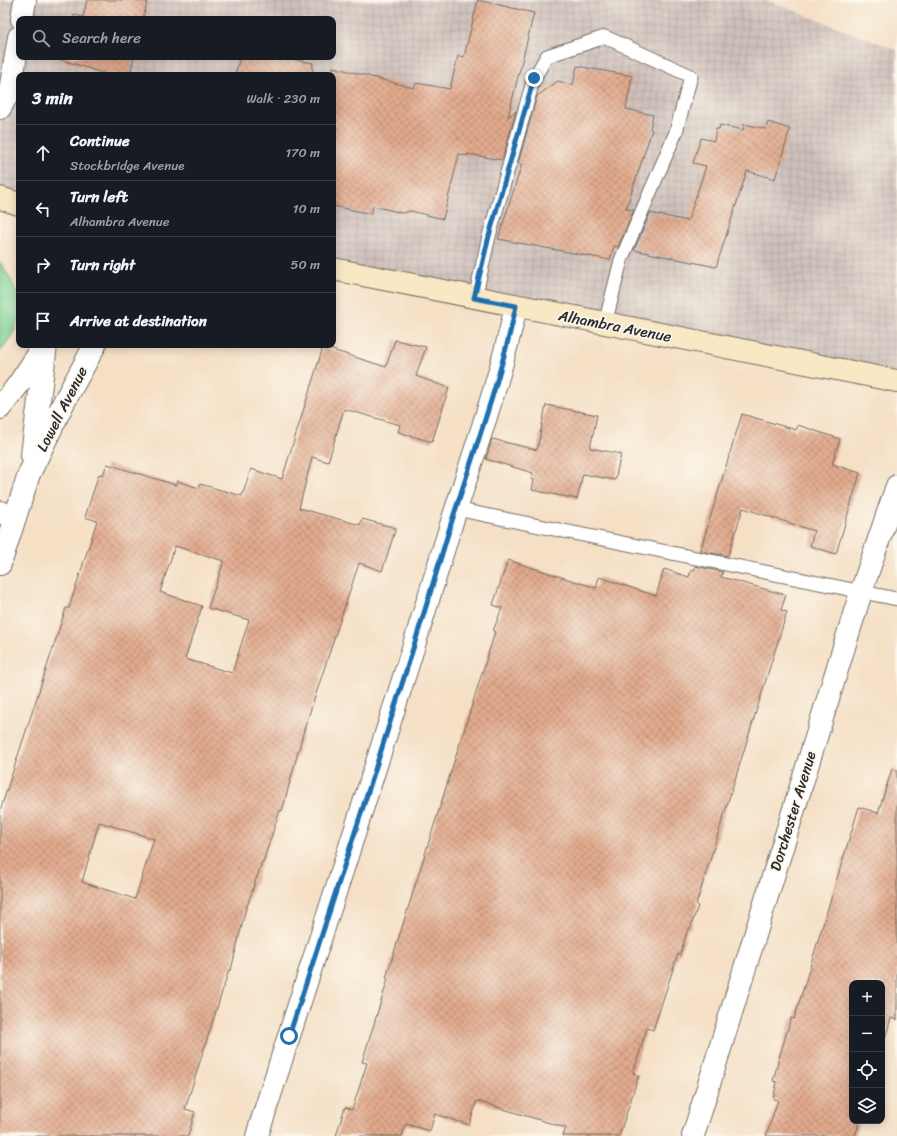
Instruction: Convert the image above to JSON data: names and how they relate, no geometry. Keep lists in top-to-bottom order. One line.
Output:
{"streets":{"main road":["Alhambra Avenue"],"street":["Lowell Avenue","Dorchester Avenue"]},"page":{"search":"Search here","heading":["3 min","Walk · 230 m"],"list":[["Continue","Stockbridge Avenue","170 m"],["Turn left","Alhambra Avenue","10 m"],["Turn right","50 m"],"Arrive at destination"],"map_buttons":["+","−"]}}
